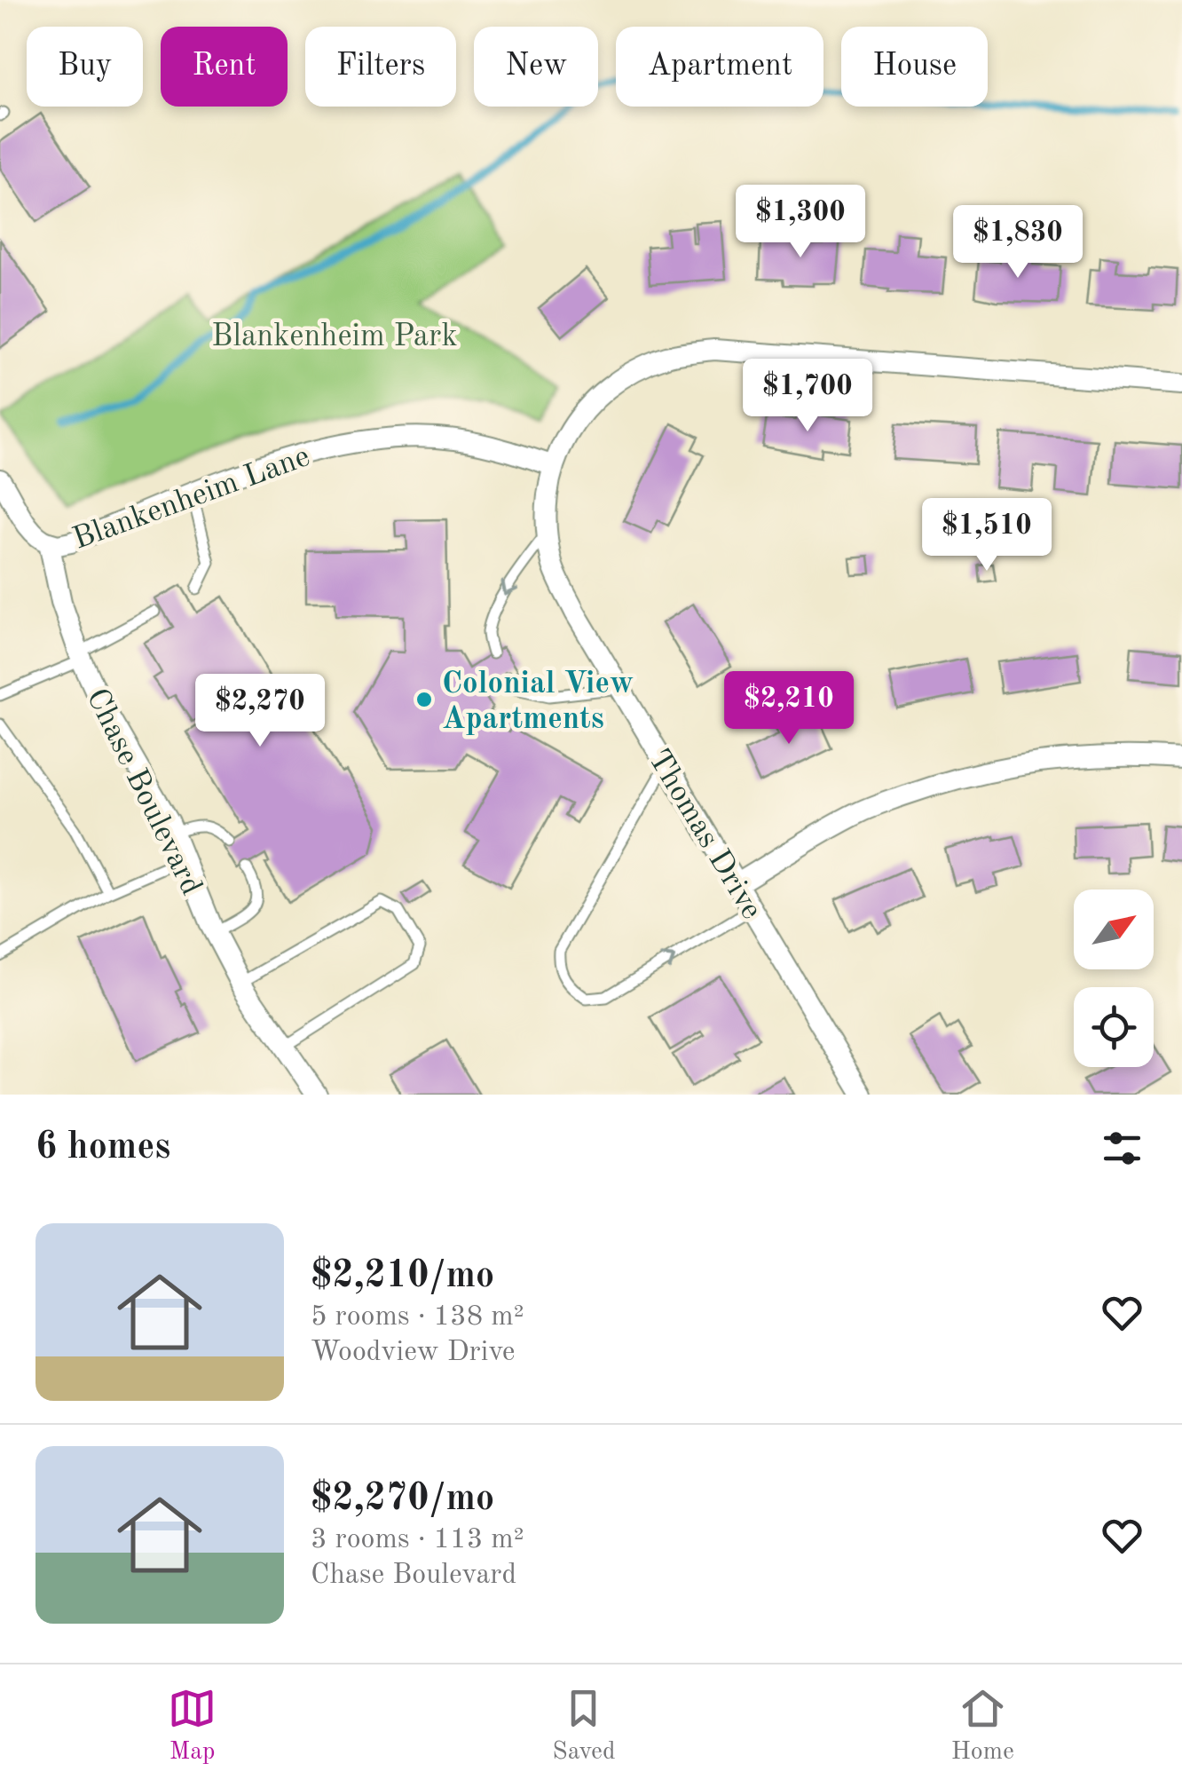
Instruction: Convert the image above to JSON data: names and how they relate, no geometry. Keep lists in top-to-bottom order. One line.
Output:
{"streets":{"street":["Blankenheim Lane","Chase Boulevard","Thomas Drive"]},"crossings":[["Blankenheim Lane","Chase Boulevard"],["Blankenheim Lane","Thomas Drive"]],"parks":["Blankenheim Park"],"places":["Colonial View Apartments"],"north":"top right","page":{"chip":["Buy","Rent","Filters","New","Apartment","House"],"price":["$1,300","$1,830","$1,700","$1,510","$2,210","$2,270"],"heading":"6 homes","list":[{"name":"$2,210/mo","note":"5 rooms · 138 m² · Woodview Drive"},{"name":"$2,270/mo","note":"3 rooms · 113 m² · Chase Boulevard"}],"tabs":["Map","Saved","Home"]}}
